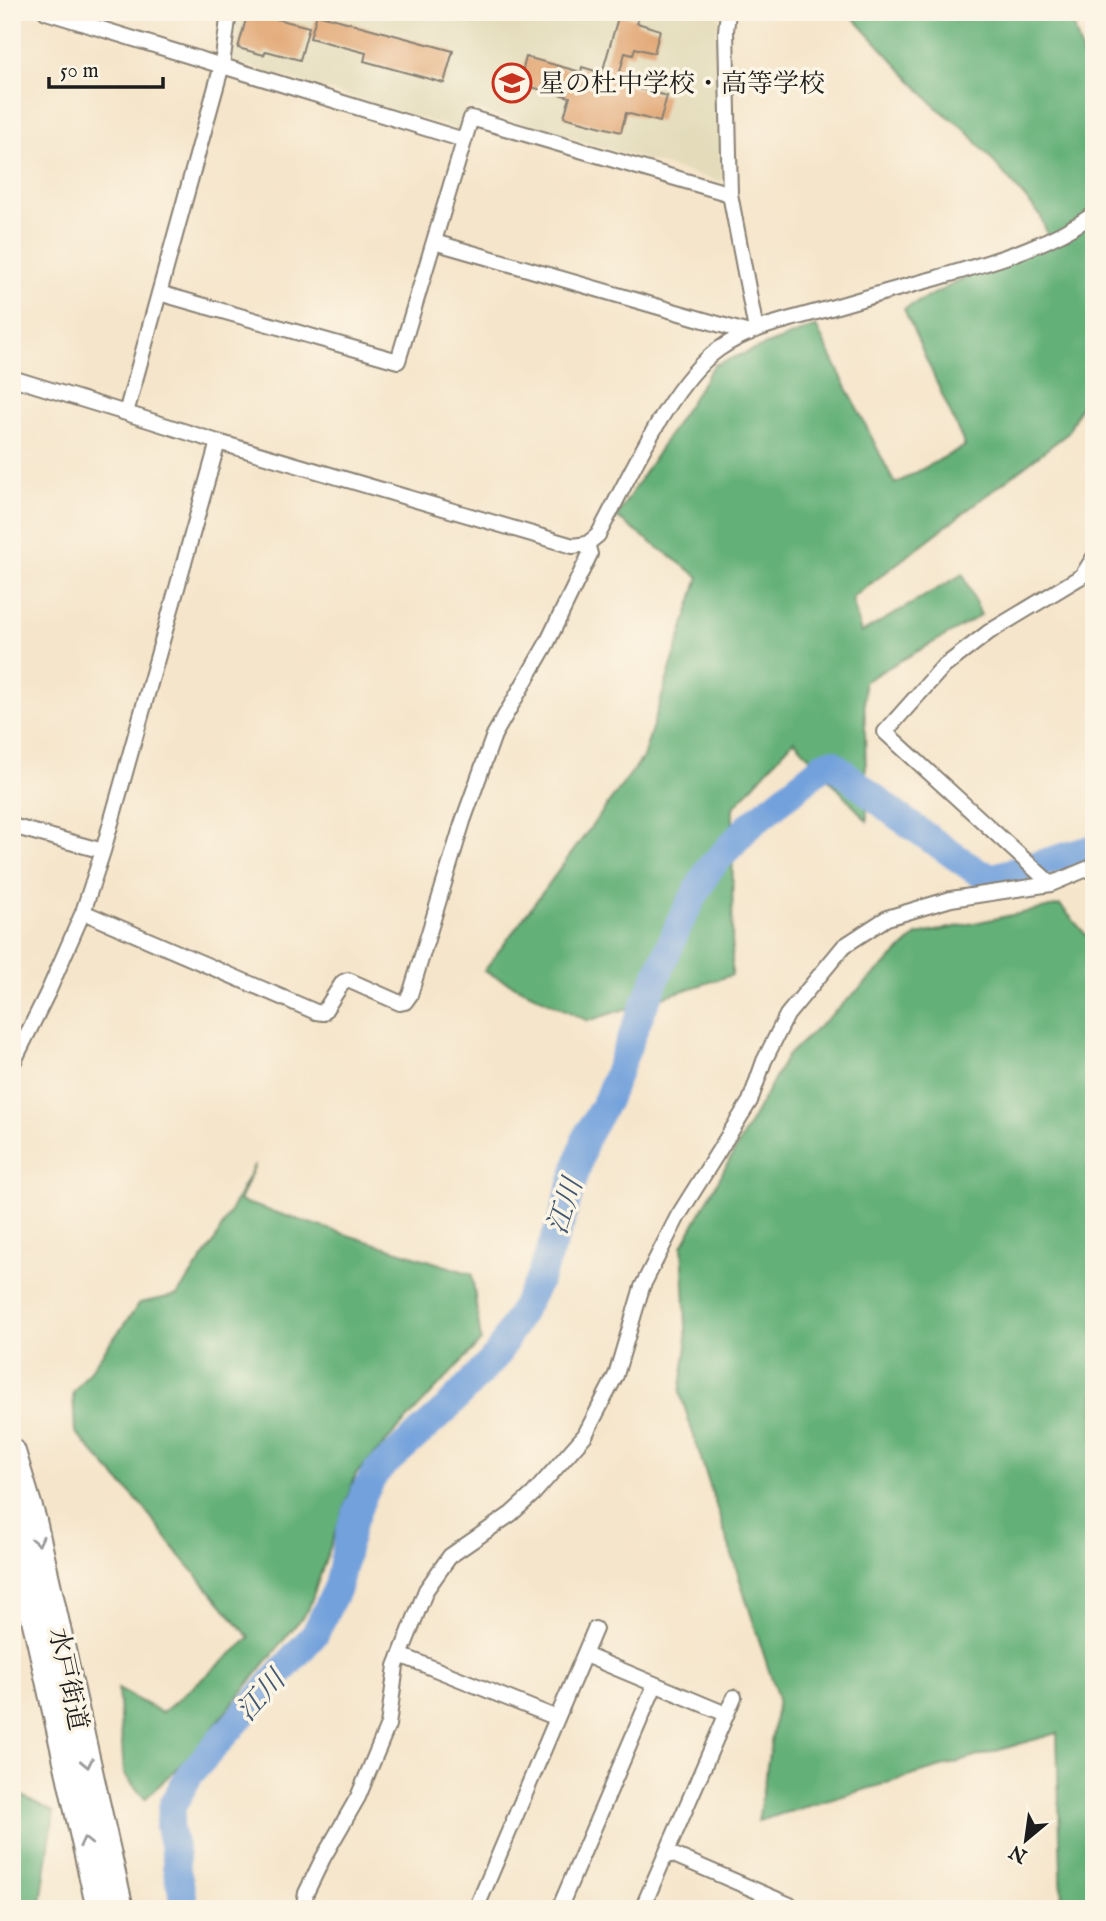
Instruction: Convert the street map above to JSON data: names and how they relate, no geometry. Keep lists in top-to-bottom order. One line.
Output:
{"streets":{"highway":["水戸街道"]},"water":["江川"],"places":{"school or university":["星の杜中学校・高等学校"]},"scale_bar":"50 m","north":"bottom left"}
